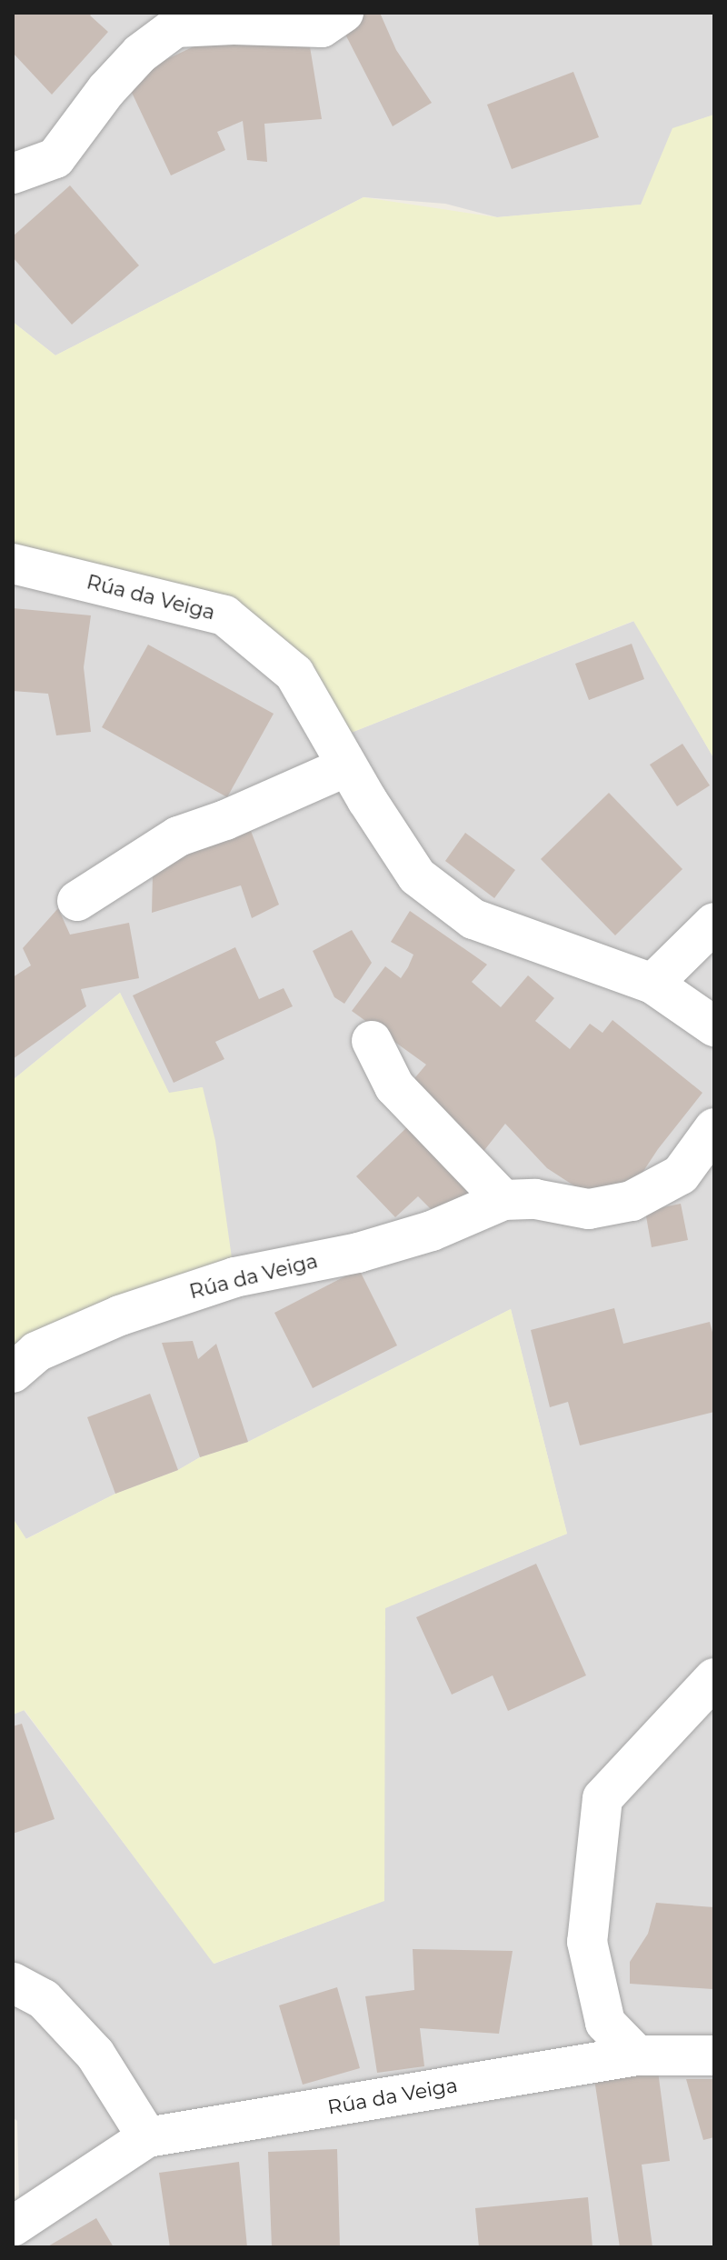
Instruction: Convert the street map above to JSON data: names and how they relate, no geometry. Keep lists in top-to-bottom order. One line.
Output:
{"streets":{"street":["Rúa da Veiga"]}}
